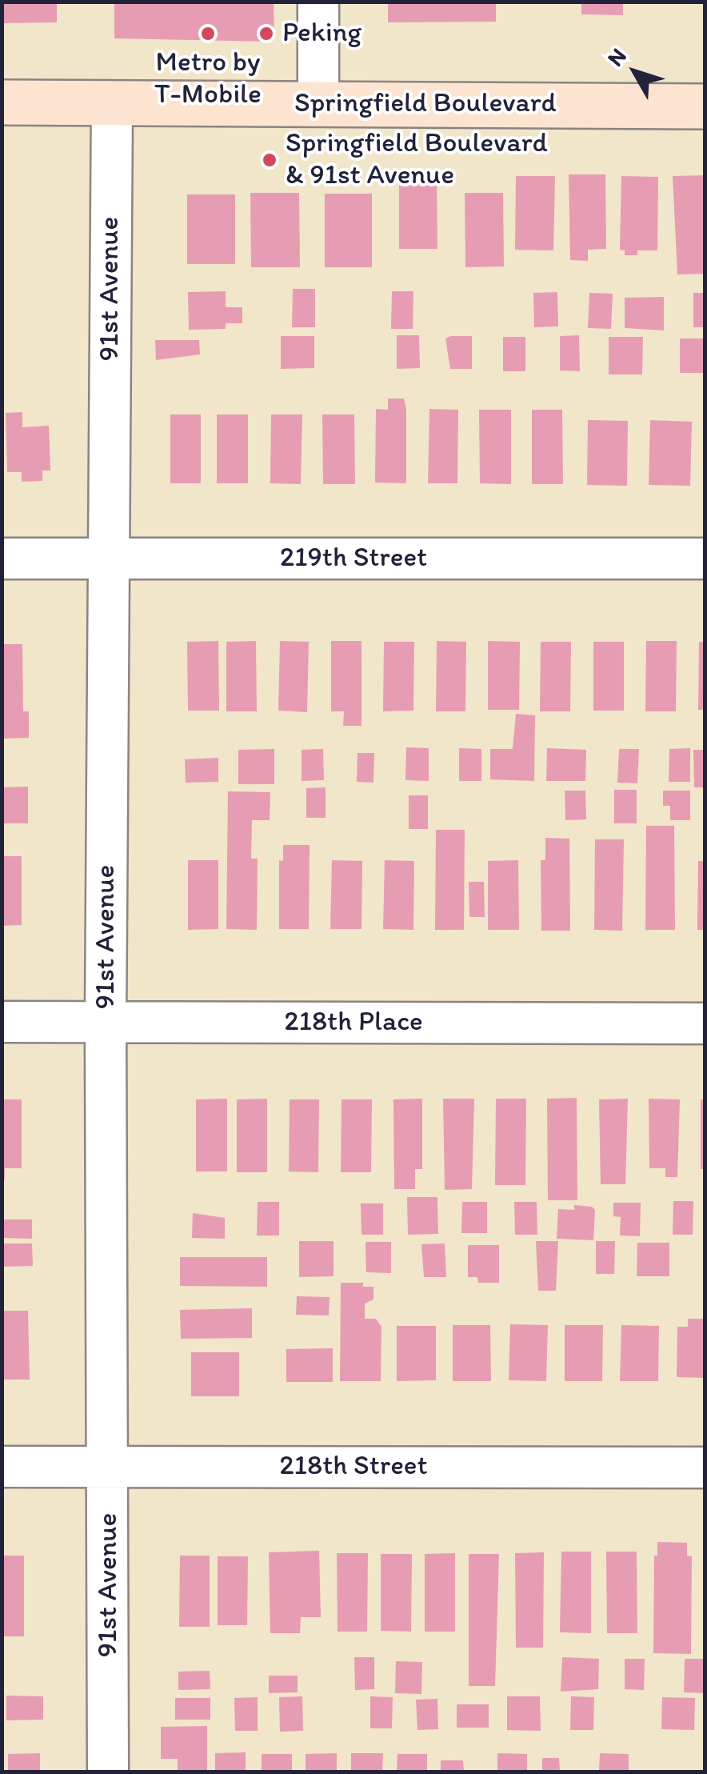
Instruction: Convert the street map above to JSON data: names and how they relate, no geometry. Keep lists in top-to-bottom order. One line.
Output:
{"streets":{"main road":["Springfield Boulevard"],"street":["91st Avenue","219th Street","218th Place","218th Street"]},"crossings":[["Springfield Boulevard","91st Avenue"],["91st Avenue","219th Street"],["91st Avenue","218th Place"],["91st Avenue","218th Street"]],"places":["Metro by T-Mobile","Peking","Springfield Boulevard & 91st Avenue"],"north":"top left"}
